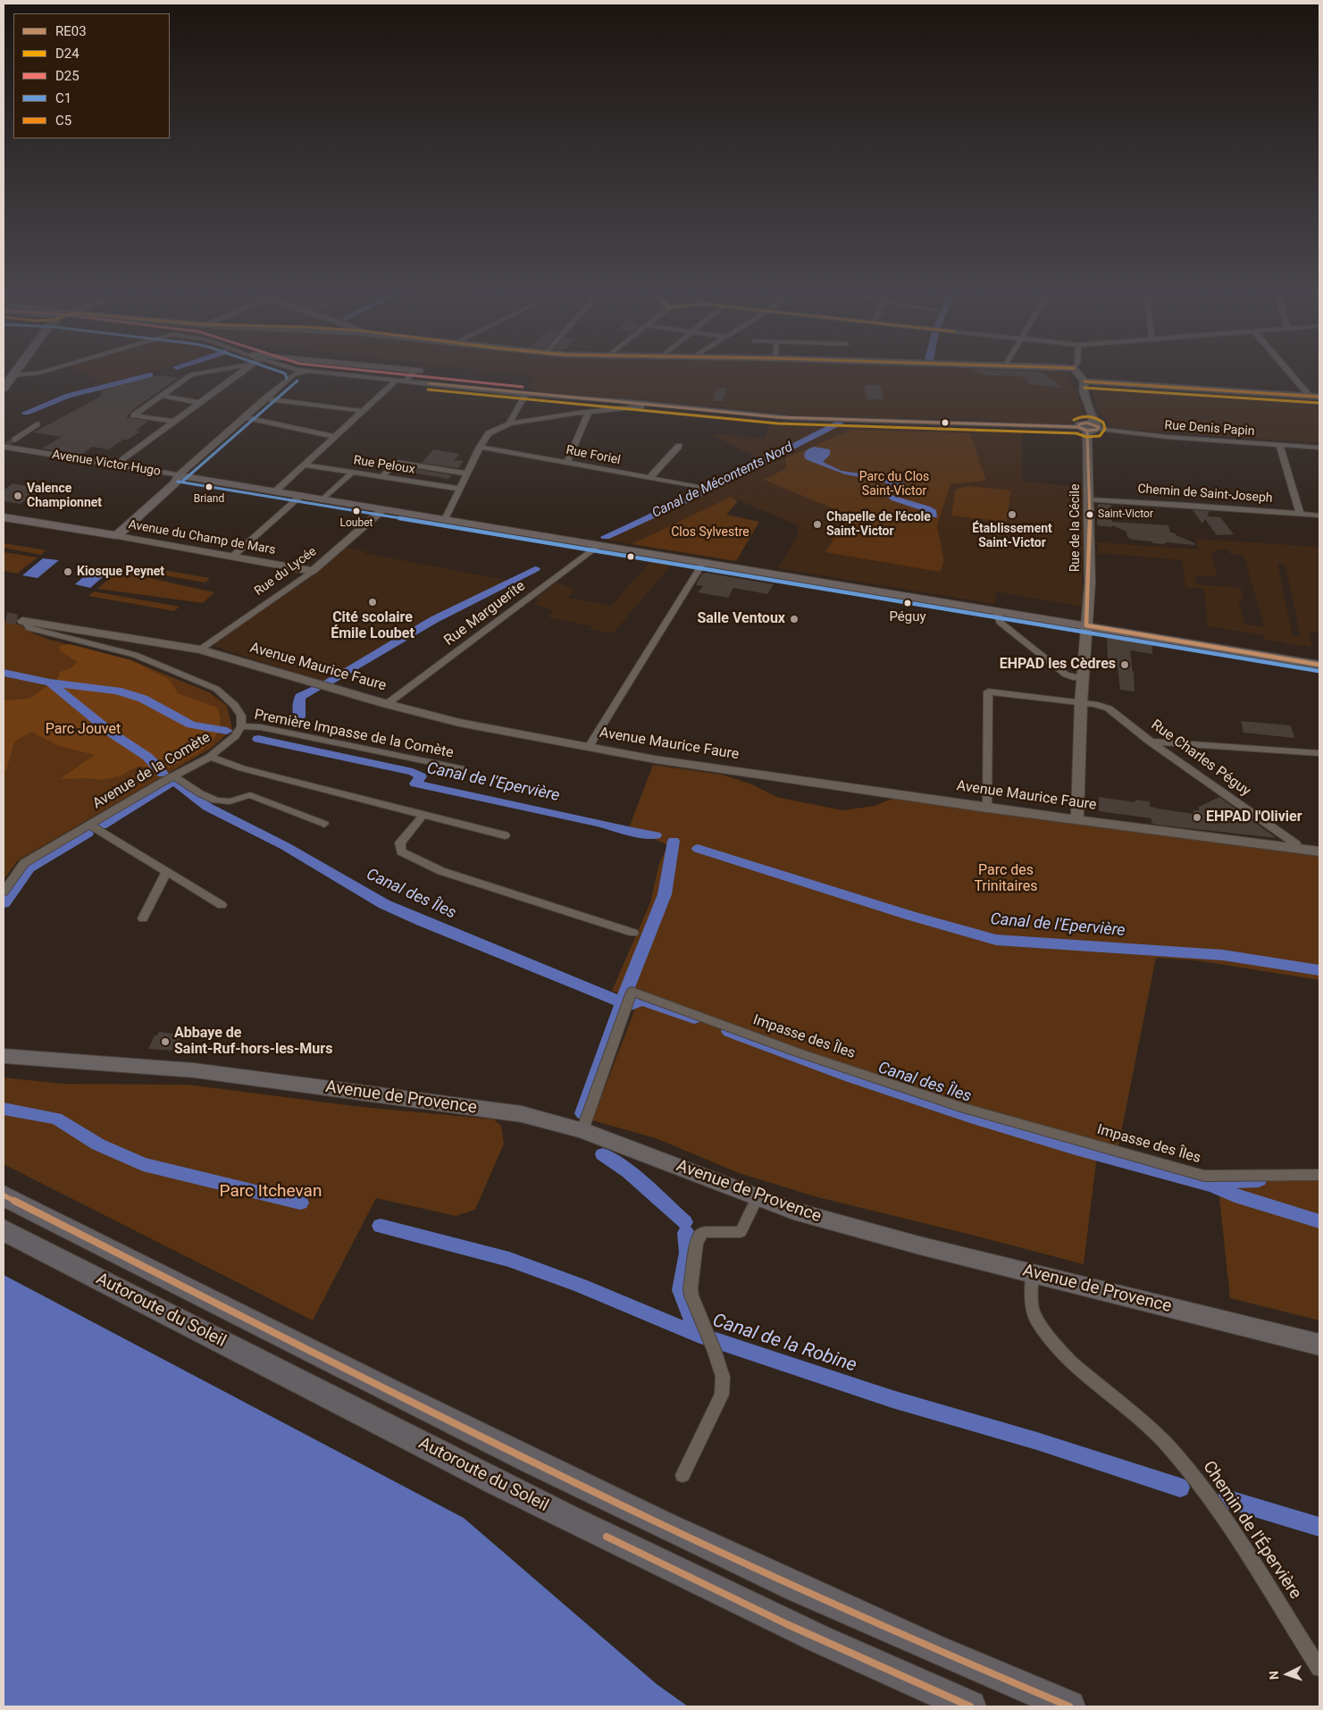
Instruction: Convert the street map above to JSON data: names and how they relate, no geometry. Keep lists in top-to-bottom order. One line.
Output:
{"streets":{"highway":["Autoroute du Soleil"],"main road":["Avenue Victor Hugo","Avenue de Provence"],"street":["Rue Denis Papin","Rue Foriel","Rue Peloux","Chemin de Saint-Joseph","Rue de la Cécile","Avenue du Champ de Mars","Rue du Lycée","Rue Marguerite","Avenue Maurice Faure","Première Impasse de la Comète","Rue Charles Péguy","Avenue de la Comète","Impasse des Îles","Chemin de l'Épervière"]},"crossings":[["Rue Denis Papin","Rue de la Cécile"],["Avenue Victor Hugo","Rue de la Cécile"],["Avenue Victor Hugo","Rue du Lycée"],["Avenue Victor Hugo","Rue Marguerite"],["Chemin de Saint-Joseph","Rue de la Cécile"],["Rue de la Cécile","Avenue Maurice Faure"],["Rue de la Cécile","Rue Charles Péguy"],["Avenue du Champ de Mars","Rue du Lycée"],["Rue du Lycée","Avenue Maurice Faure"],["Rue Marguerite","Avenue Maurice Faure"],["Avenue Maurice Faure","Rue Charles Péguy"],["Première Impasse de la Comète","Avenue de la Comète"],["Impasse des Îles","Avenue de Provence"],["Avenue de Provence","Chemin de l'Épervière"]],"water":["Canal de Mécontents Nord","Canal de l'Epervière","Canal des Îles","Canal de la Robine"],"parks":["Parc du Clos Saint-Victor","Clos Sylvestre","Parc Jouvet","Parc des Trinitaires","Parc Itchevan"],"places":["Briand","Valence Championnet","Loubet","Établissement Saint-Victor","Saint-Victor","Chapelle de l'école Saint-Victor","Kiosque Peynet","Cité scolaire Émile Loubet","Péguy","Salle Ventoux","EHPAD les Cèdres","EHPAD l'Olivier","Abbaye de Saint-Ruf-hors-les-Murs"],"lines":["transit line D25","transit line C1","transit line C5","transit line RE03","transit line D24"],"legend":["RE03","D24","D25","C1","C5"],"north":"left"}
